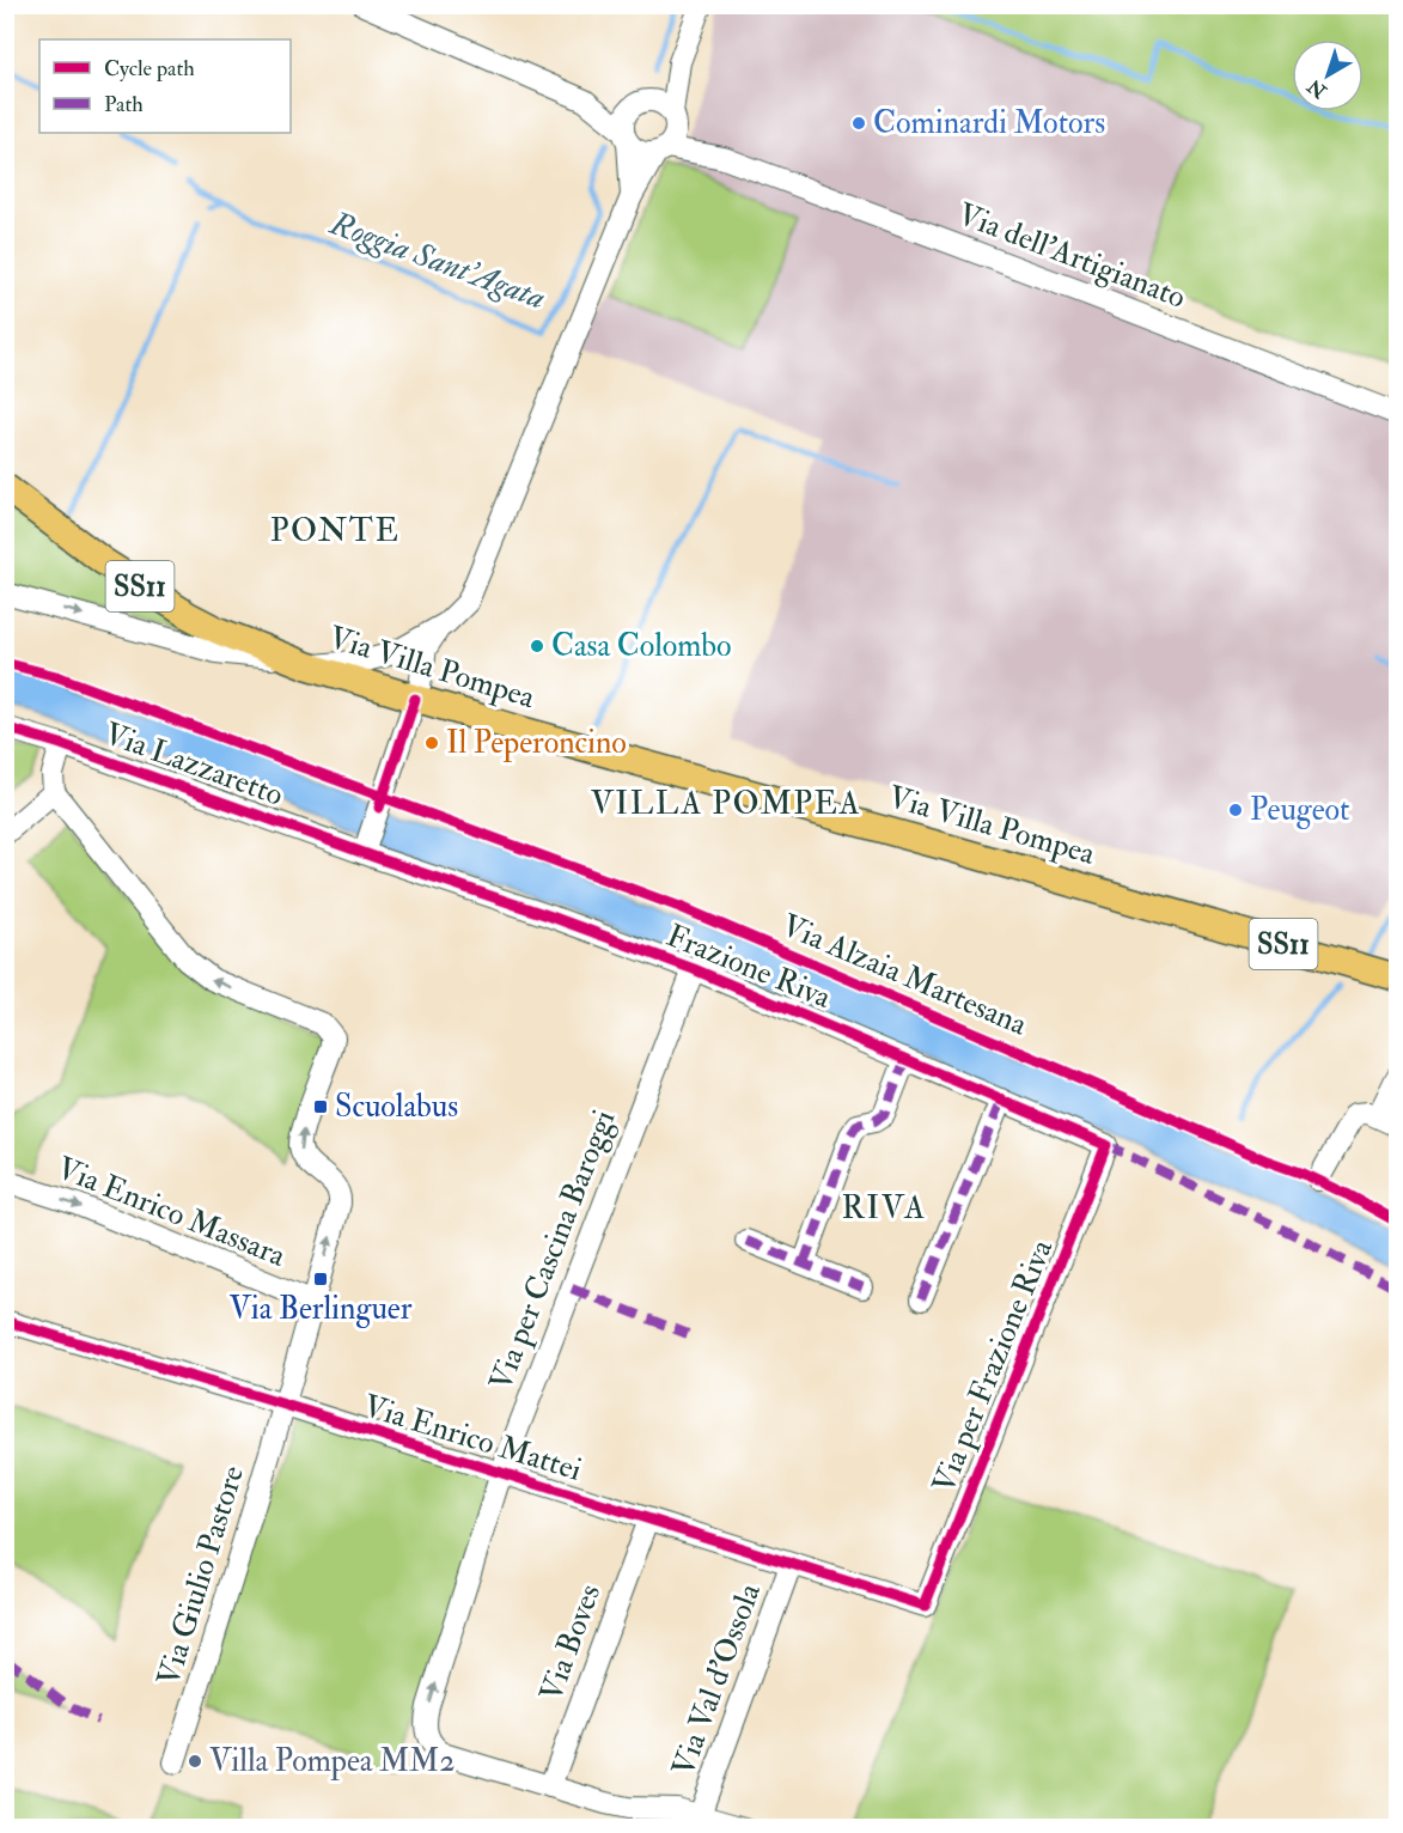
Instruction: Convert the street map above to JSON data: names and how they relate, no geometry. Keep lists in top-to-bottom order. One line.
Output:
{"streets":{"main road":["SS11","Via Villa Pompea"],"street":["Via dell'Artigianato","Via Lazzaretto","Frazione Riva","Via Enrico Massara","Via per Cascina Baroggi","Via per Frazione Riva","Via Enrico Mattei","Via Giulio Pastore","Via Boves","Via Val d'Ossola"],"cycle path":["Via Alzaia Martesana"]},"crossings":[["SS11","Via Villa Pompea"],["Via Lazzaretto","Frazione Riva"],["Frazione Riva","Via per Cascina Baroggi"],["Frazione Riva","Via per Frazione Riva"],["Via Enrico Massara","Via Giulio Pastore"],["Via per Cascina Baroggi","Via Enrico Mattei"],["Via per Cascina Baroggi","Via Boves"],["Via per Frazione Riva","Via Enrico Mattei"],["Via Enrico Mattei","Via Giulio Pastore"],["Via Enrico Mattei","Via Boves"],["Via Enrico Mattei","Via Val d'Ossola"]],"one_way":["Via Enrico Massara","Via Giulio Pastore"],"districts":["PONTE","VILLA POMPEA","RIVA"],"water":["Roggia Sant'Agata"],"places":{"other":["Cominardi Motors","Casa Colombo","Il Peperoncino","Peugeot","Villa Pompea MM2"],"transit":["Scuolabus","Via Berlinguer"]},"legend":["Cycle path","Path"],"north":"bottom left"}
